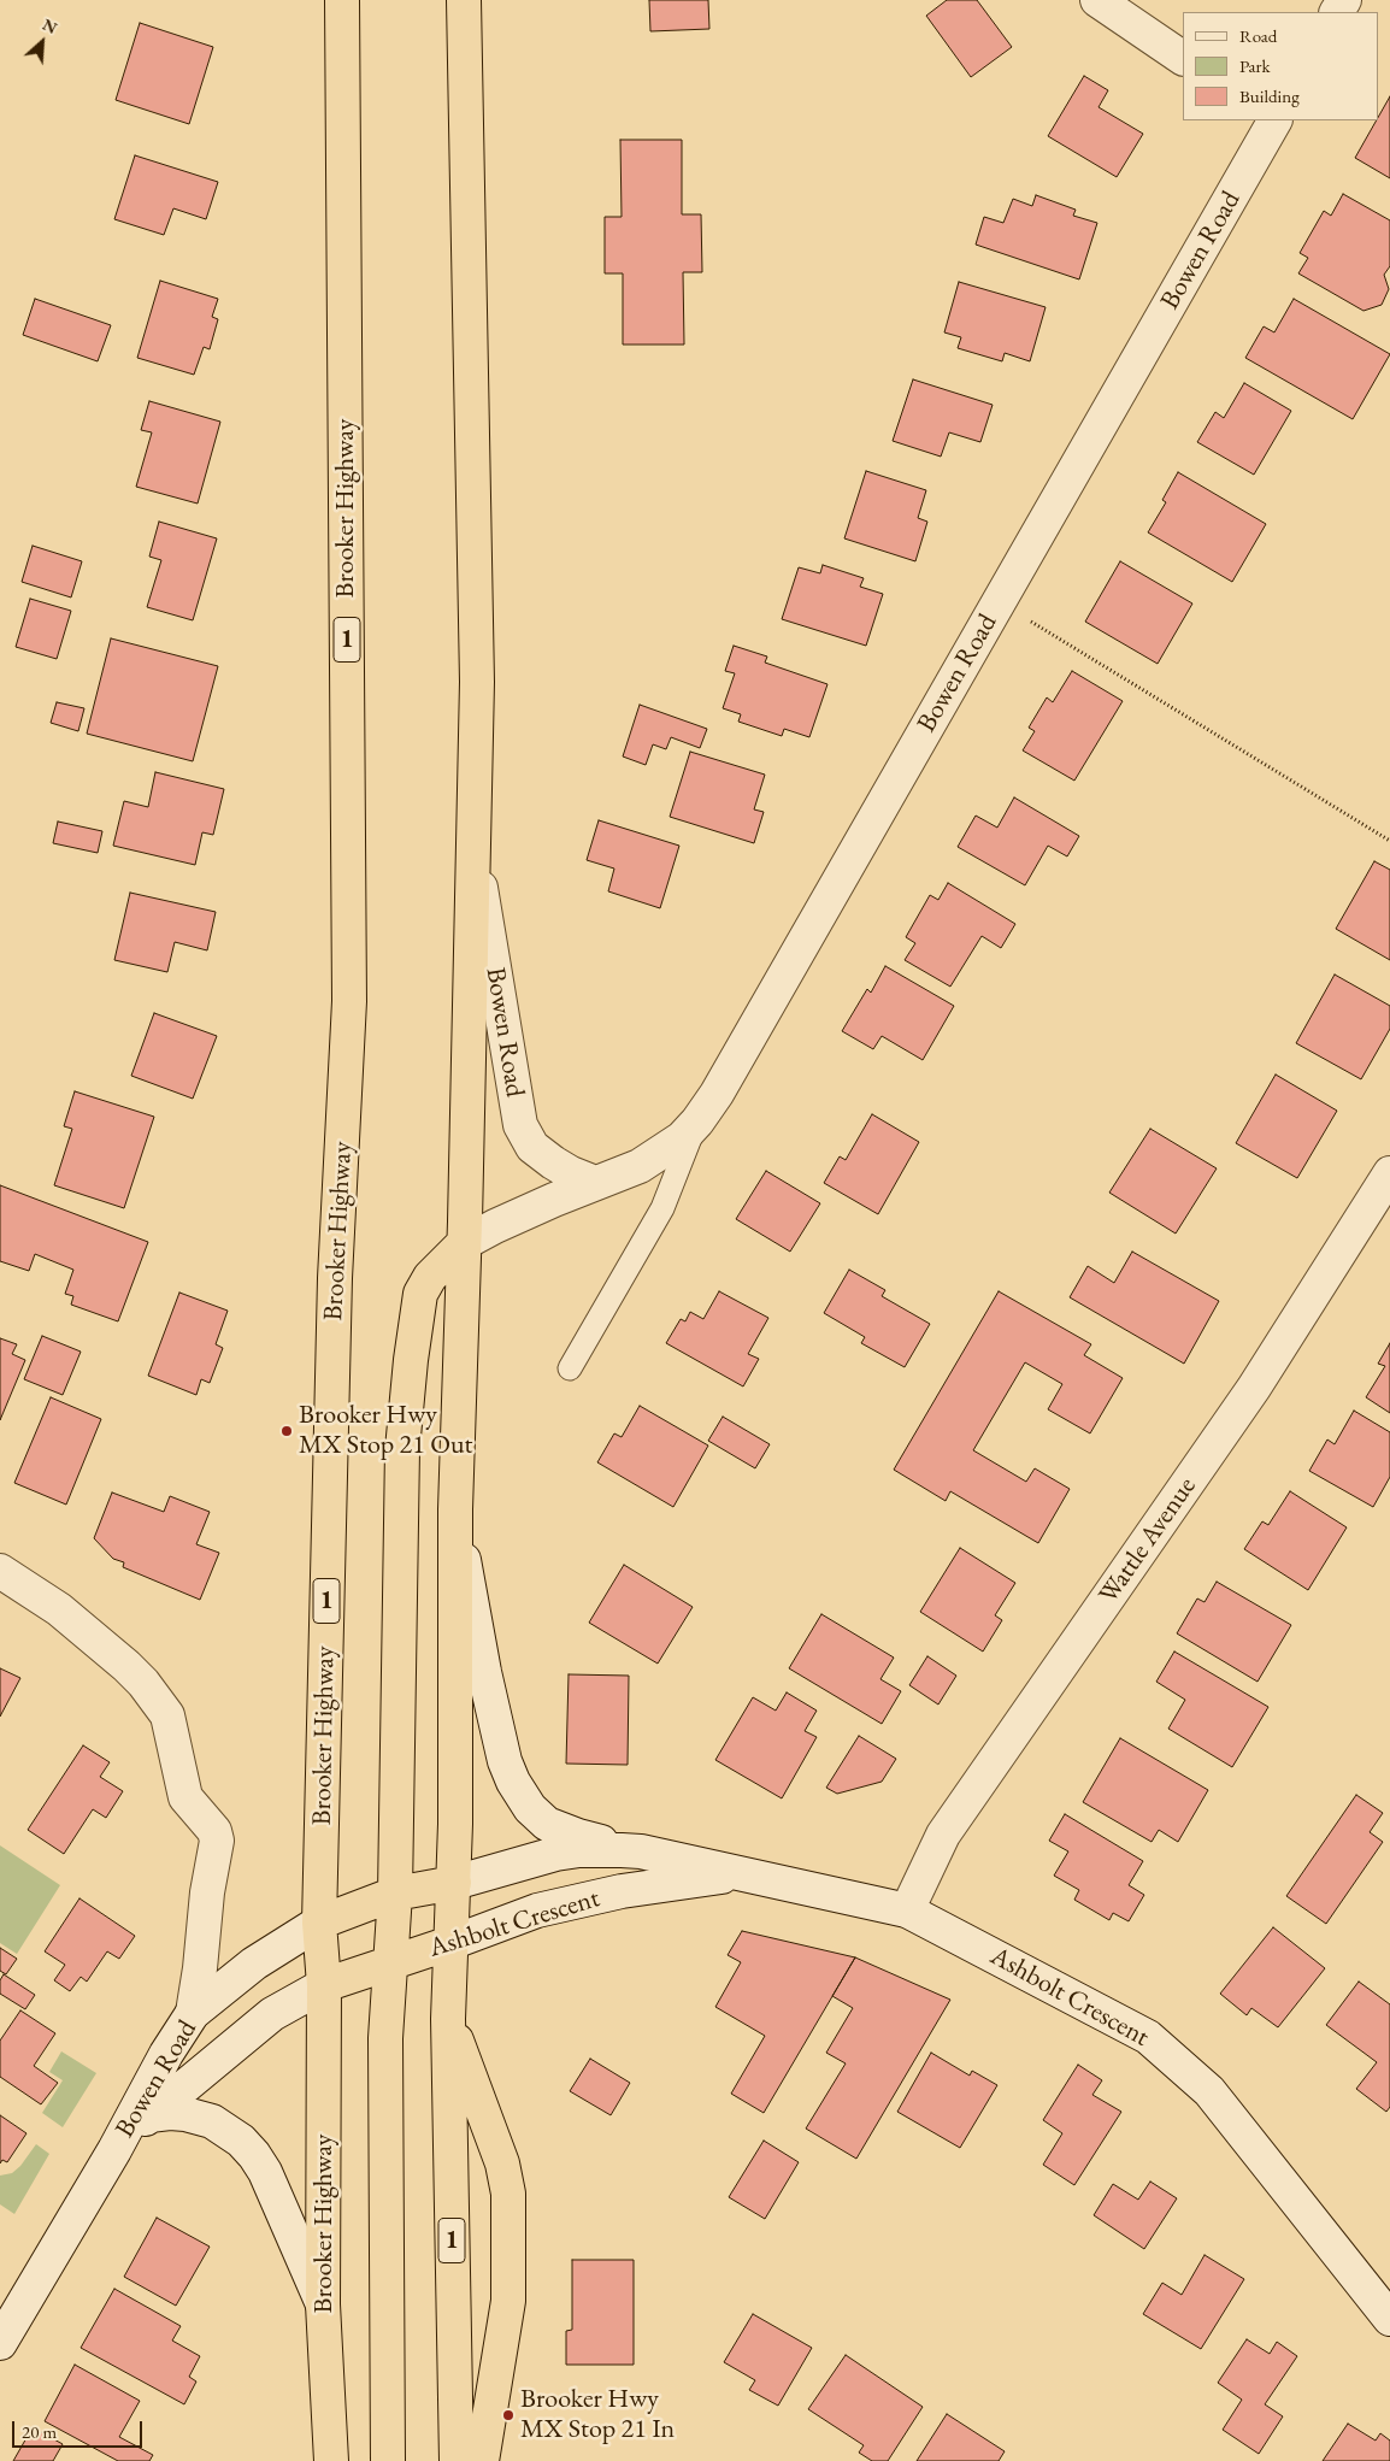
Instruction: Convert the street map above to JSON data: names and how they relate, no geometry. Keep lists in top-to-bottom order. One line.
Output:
{"streets":{"highway":["Bowen Road","Brooker Highway","1","Ashbolt Crescent"],"street":["Wattle Avenue"]},"crossings":[["Bowen Road","Brooker Highway"],["Bowen Road","1"],["Bowen Road","Ashbolt Crescent"],["Brooker Highway","Ashbolt Crescent"],["1","Ashbolt Crescent"],["Wattle Avenue","Ashbolt Crescent"]],"places":["Brooker Hwy MX Stop 21 Out","Brooker Hwy MX Stop 21 In"],"legend":["Road","Park","Building"],"scale_bar":"20 m","north":"top right"}
